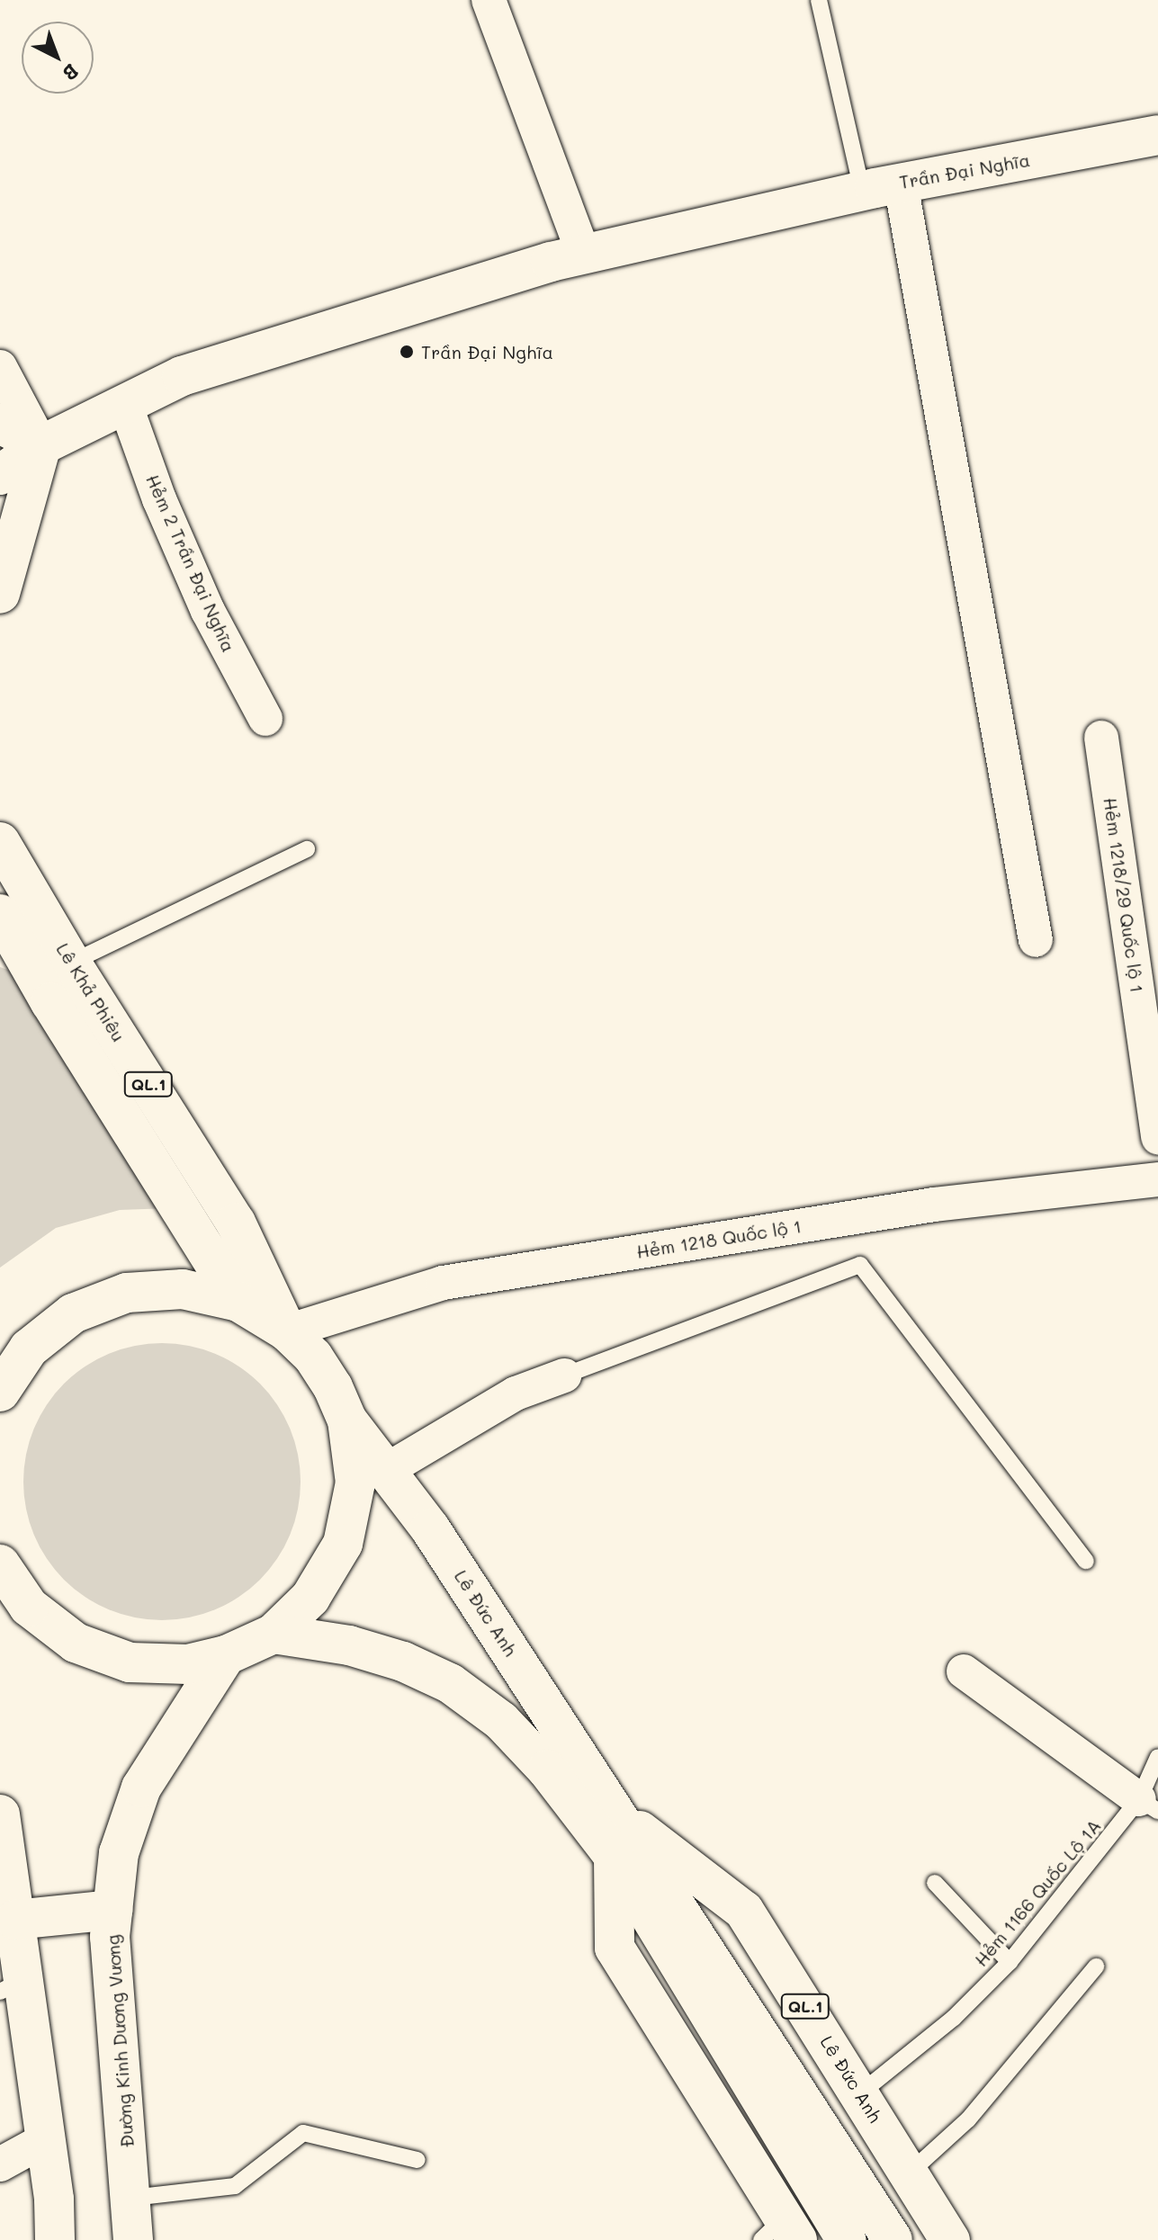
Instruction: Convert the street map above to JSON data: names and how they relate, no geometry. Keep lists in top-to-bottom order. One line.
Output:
{"streets":{"main road":["Trần Đại Nghĩa","Lê Khả Phiêu","QL.1","Lê Đức Anh","Đường Kinh Dương Vương"],"street":["Hẻm 2 Trần Đại Nghĩa","Hẻm 1218/29 Quốc lộ 1","Hẻm 1218 Quốc lộ 1"],"lane":["Hẻm 1166 Quốc Lộ 1A"]},"crossings":[["Trần Đại Nghĩa","Hẻm 2 Trần Đại Nghĩa"],["Lê Khả Phiêu","QL.1"],["Lê Khả Phiêu","Hẻm 1218 Quốc lộ 1"],["QL.1","Hẻm 1218 Quốc lộ 1"],["QL.1","Lê Đức Anh"],["QL.1","Đường Kinh Dương Vương"],["Lê Đức Anh","Hẻm 1166 Quốc Lộ 1A"]],"places":["Trần Đại Nghĩa"],"north":"bottom right"}
